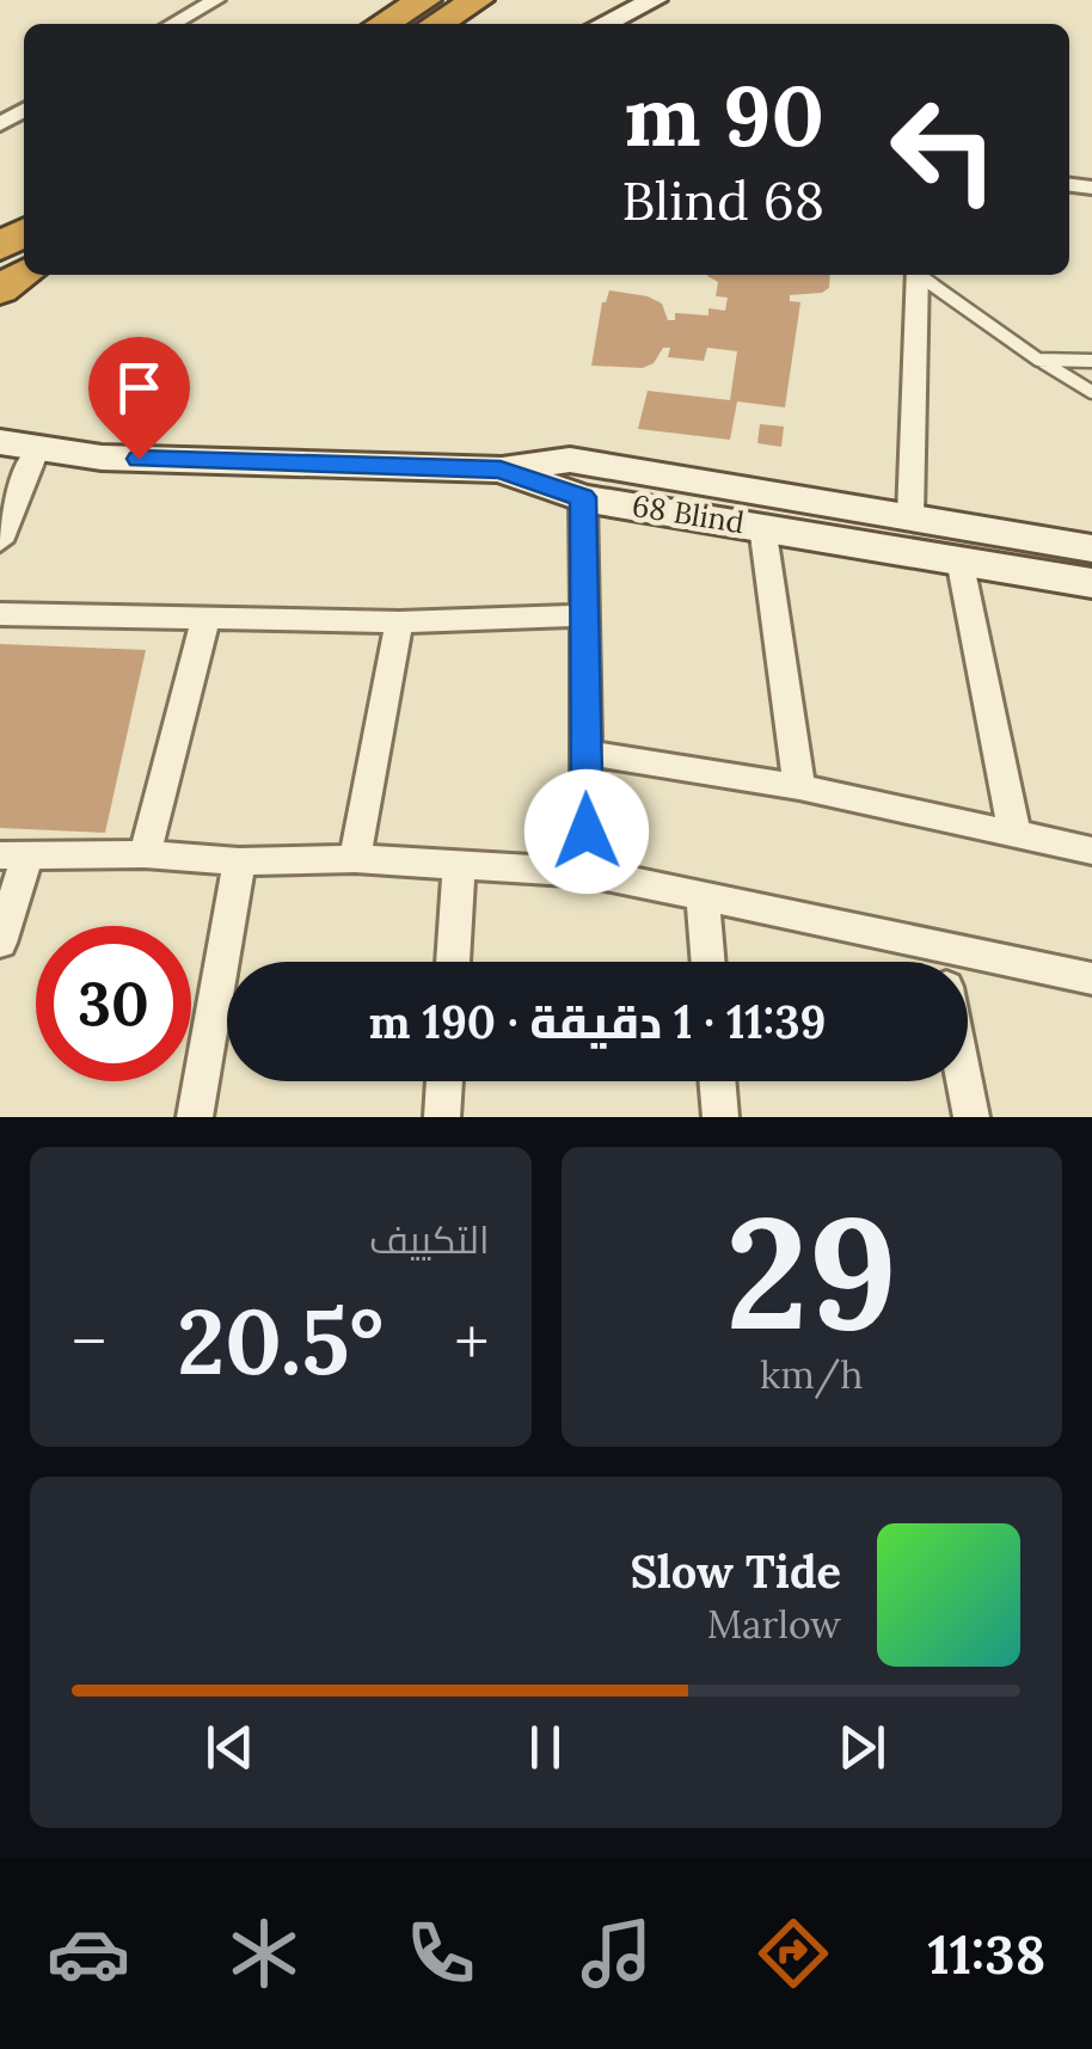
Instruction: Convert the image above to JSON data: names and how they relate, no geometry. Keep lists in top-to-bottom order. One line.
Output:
{"streets":{"street":["68 Blind"]},"page":{"turn":["90 m","68 Blind"],"limit":"30","trip":"11:39 · 1 دقيقة · 190 m","tile":[["29","km/h"],"التكييف"],"heat":["−","20.5°","+"],"song":["Slow Tide","Marlow"],"tabs":"11:38"}}
